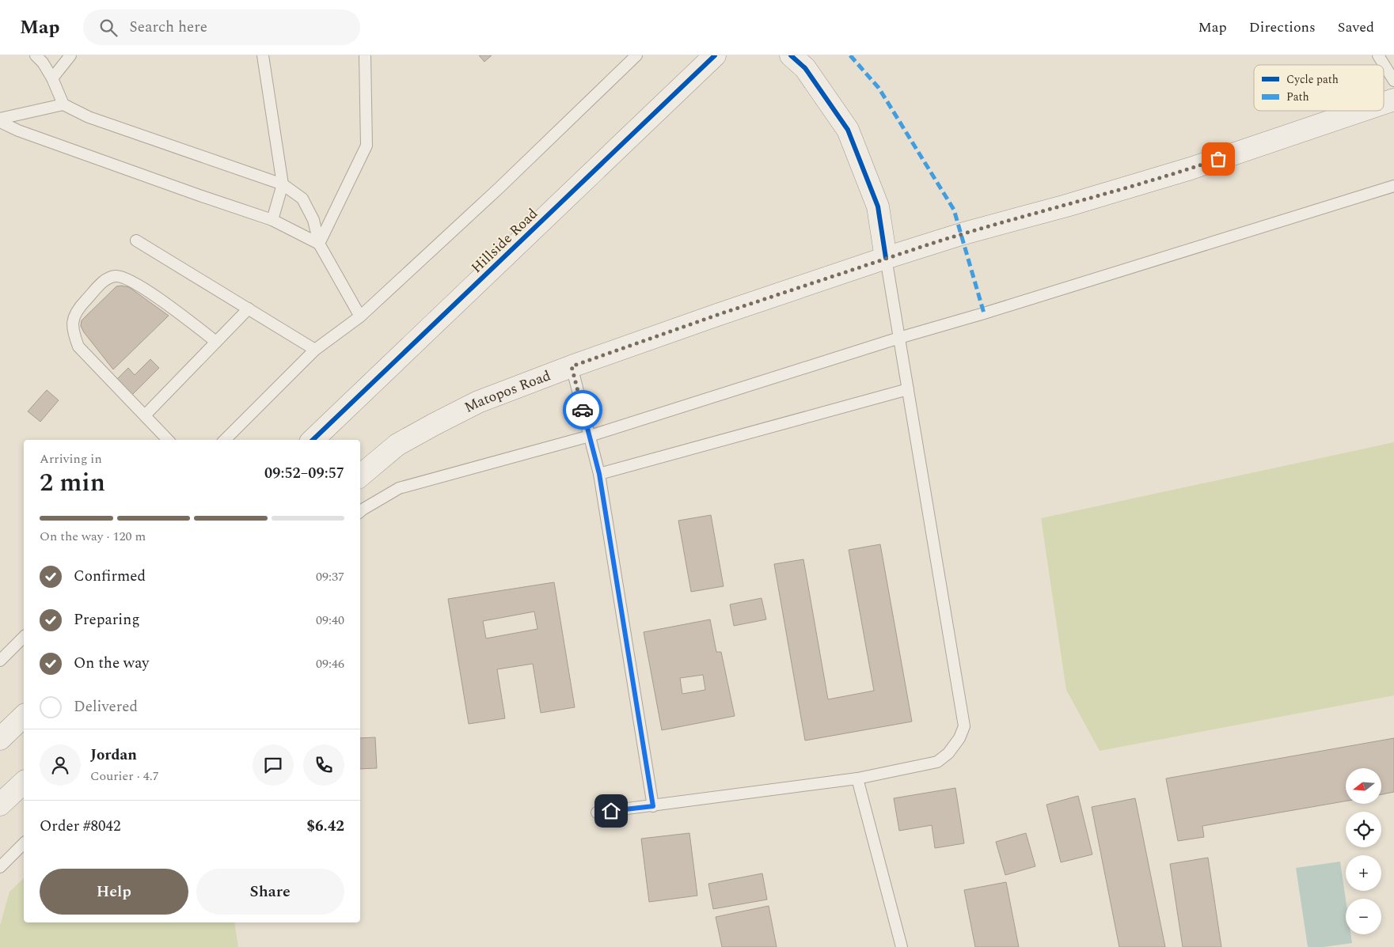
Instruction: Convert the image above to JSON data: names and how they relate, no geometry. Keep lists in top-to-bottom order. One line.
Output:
{"streets":{"main road":["Hillside Road","Matopos Road"]},"legend":["Cycle path","Path"],"north":"left","page":{"header":"Map","search":"Search here","nav":["Map","Directions","Saved"],"heading":["2 min","Arriving in","09:52–09:57"],"panel":["Jordan","Courier · 4.7","Order #8042","$6.42"],"bar":"On the way · 120 m","list":[["Confirmed","09:37"],["Preparing","09:40"],["On the way","09:46"],"Delivered"],"map_buttons":["+","−"],"buttons":["Help","Share"]}}
